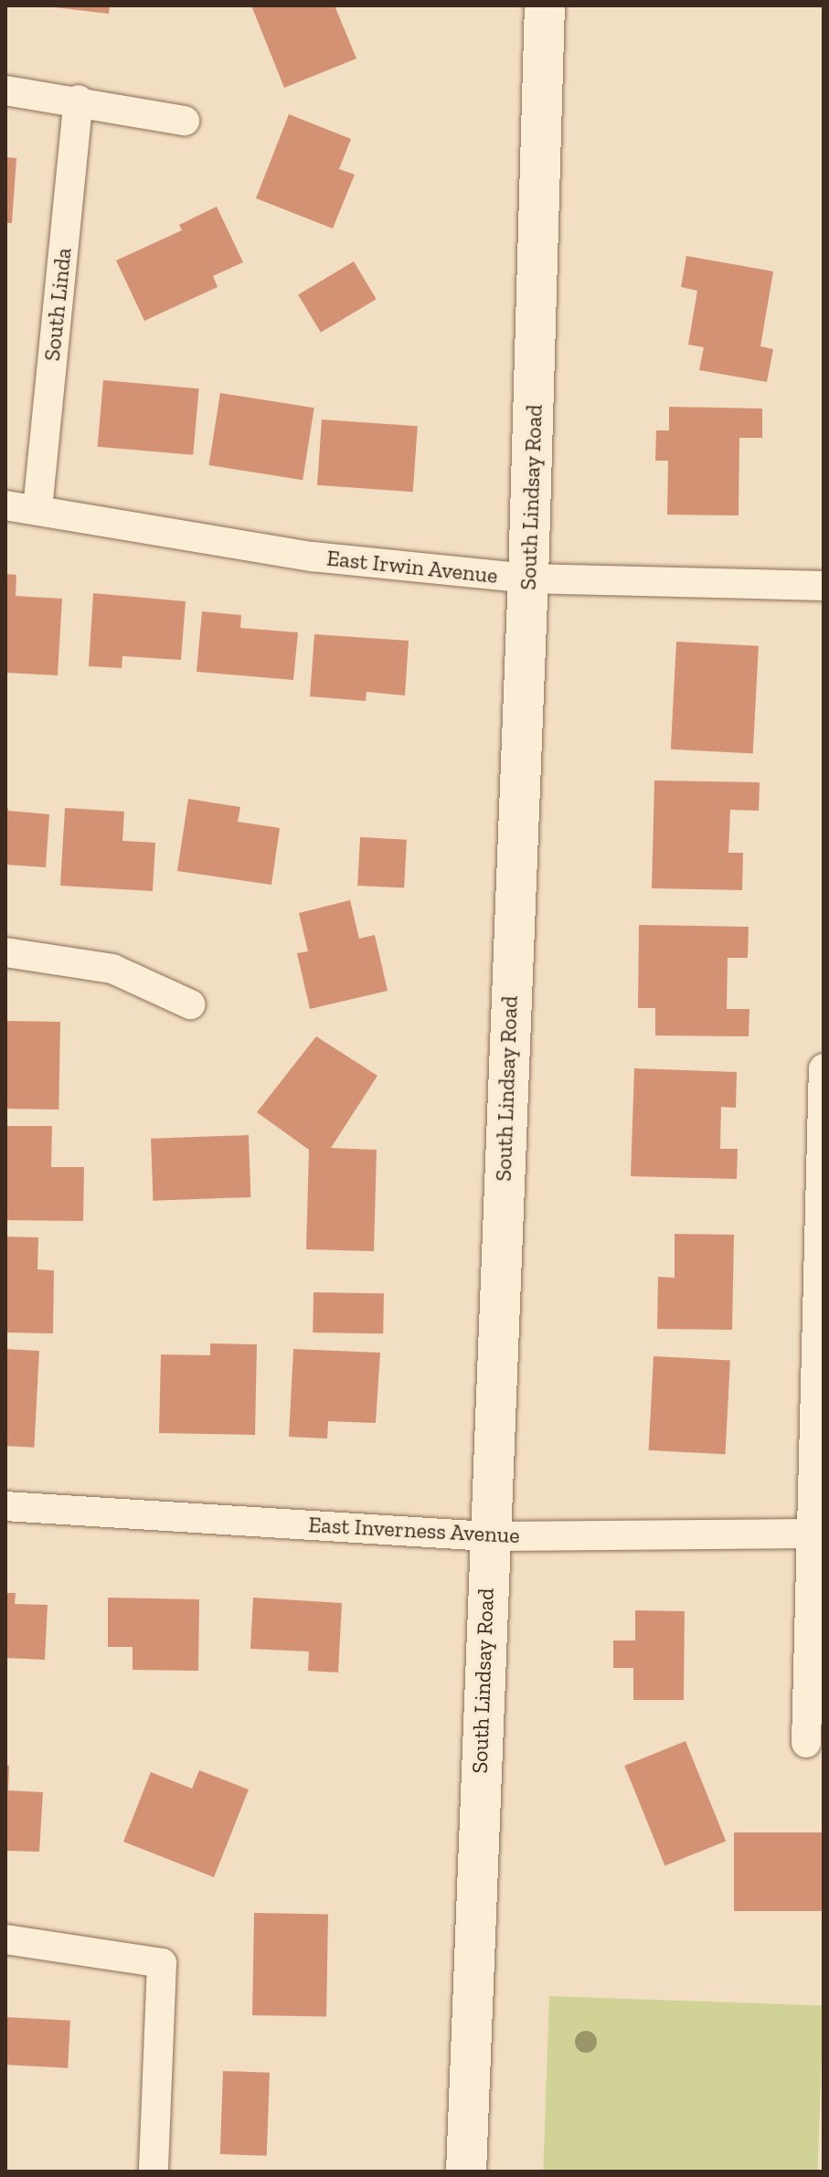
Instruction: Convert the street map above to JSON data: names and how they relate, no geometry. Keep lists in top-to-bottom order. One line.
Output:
{"streets":{"main road":["South Lindsay Road"],"street":["South Linda","East Irwin Avenue","East Inverness Avenue"]},"crossings":[["South Linda","East Irwin Avenue"],["South Lindsay Road","East Irwin Avenue"],["South Lindsay Road","East Inverness Avenue"]]}
